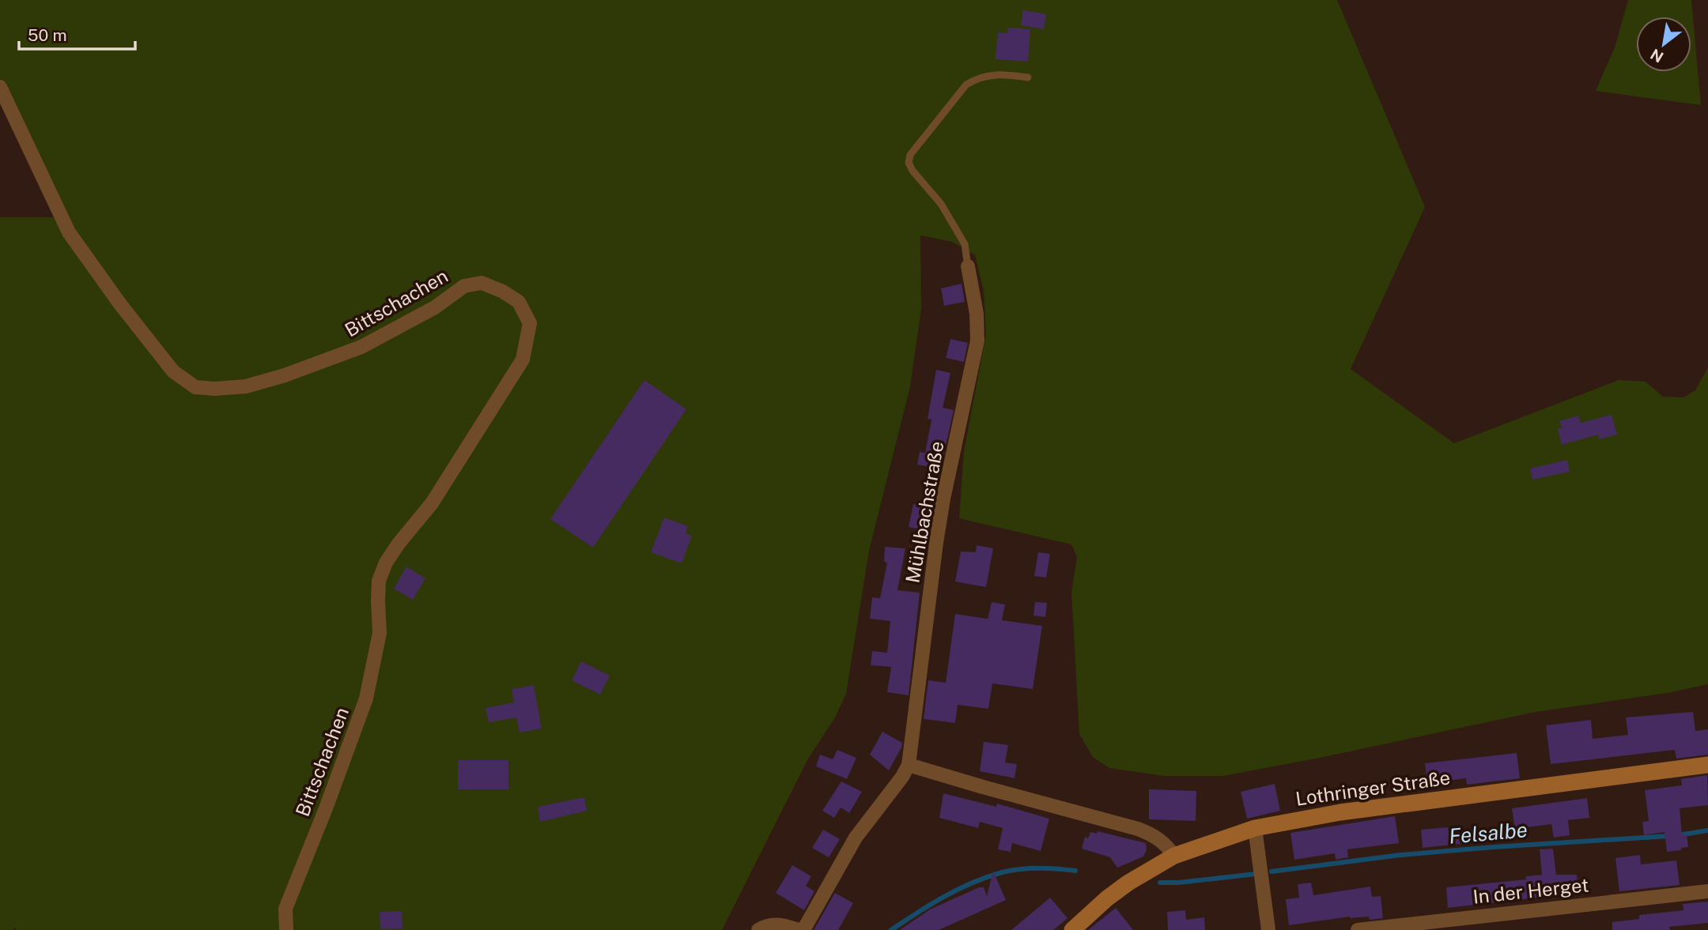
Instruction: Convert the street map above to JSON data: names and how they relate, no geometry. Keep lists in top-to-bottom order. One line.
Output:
{"streets":{"main road":["Lothringer Straße"],"street":["Bittschachen","Mühlbachstraße","In der Herget"]},"water":["Felsalbe"],"scale_bar":"50 m","north":"bottom left"}
